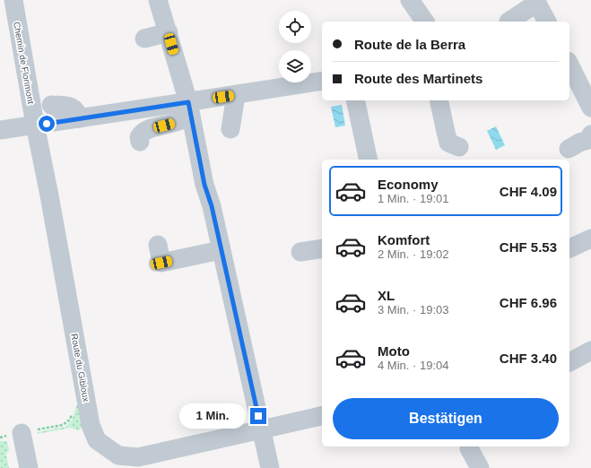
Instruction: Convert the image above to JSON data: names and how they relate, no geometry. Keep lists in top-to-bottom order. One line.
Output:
{"streets":{"street":["Chemin de Florimont","Route du Gibloux"]},"crossings":[["Chemin de Florimont","Route du Gibloux"]],"page":{"banner":["Route de la Berra","Route des Martinets"],"list":[{"name":"Economy","note":"1 Min. · 19:01","value":"CHF 4.09"},{"name":"Komfort","note":"2 Min. · 19:02","value":"CHF 5.53"},{"name":"XL","note":"3 Min. · 19:03","value":"CHF 6.96"},{"name":"Moto","note":"4 Min. · 19:04","value":"CHF 3.40"}],"buttons":"Bestätigen","bubble":"1 Min."}}
